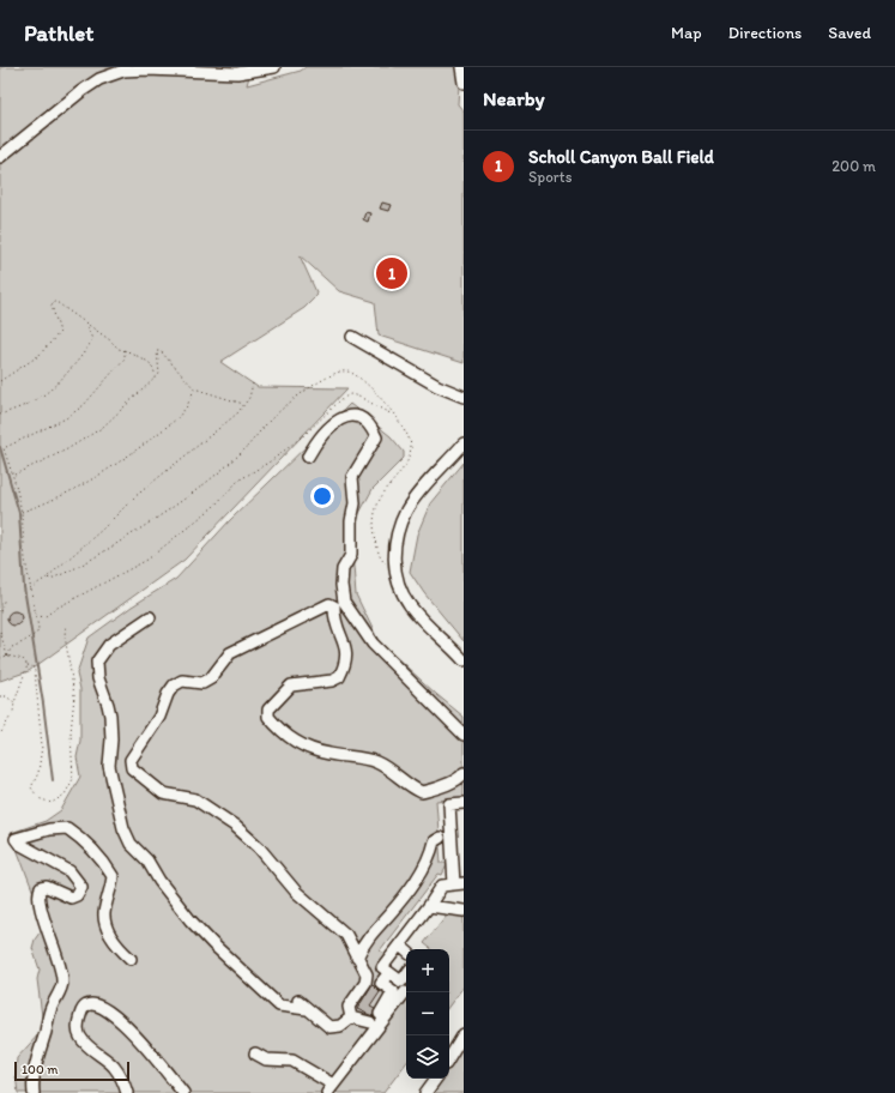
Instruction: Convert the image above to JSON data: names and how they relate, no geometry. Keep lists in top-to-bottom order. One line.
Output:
{"scale_bar":"100 m","page":{"header":"Pathlet","nav":["Map","Directions","Saved"],"heading":"Nearby","list":[{"mark":"1","name":"Scholl Canyon Ball Field","note":"Sports","value":"200 m"}],"pins":"1","map_buttons":["+","−"],"scale":"100 m"}}
